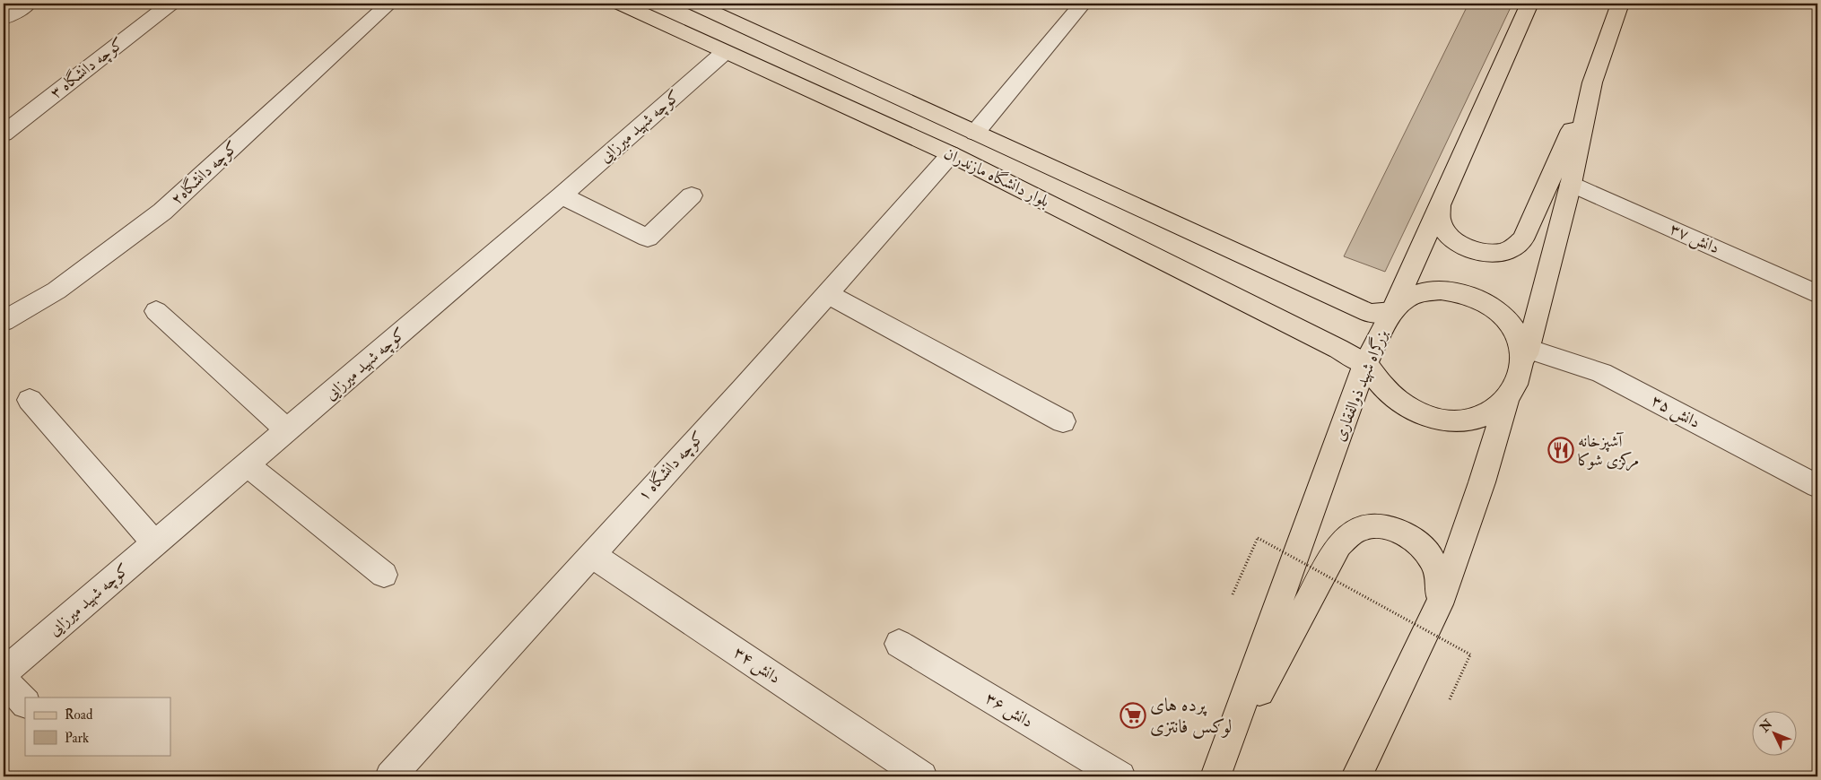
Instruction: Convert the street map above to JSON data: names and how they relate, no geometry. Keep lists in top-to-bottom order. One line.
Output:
{"streets":{"main road":["بلوار دانشگاه مازندران","بزرگراه شهید ذوالفقاری"],"street":["کوچه دانشگاه ۳","کوچه شهید میرزایی","کوچه دانشگاه۲","دانش ۳۷","دانش ۳۵","کوچه دانشگاه ۱","دانش ۳۴","دانش ۳۶"]},"crossings":[["کوچه شهید میرزایی","بلوار دانشگاه مازندران"],["بلوار دانشگاه مازندران","بزرگراه شهید ذوالفقاری"],["بلوار دانشگاه مازندران","دانش ۳۵"],["بلوار دانشگاه مازندران","کوچه دانشگاه ۱"],["بزرگراه شهید ذوالفقاری","دانش ۳۵"],["کوچه دانشگاه ۱","دانش ۳۴"]],"places":{"restaurant":["آشپزخانه مرکزی شوکا"],"supermarket":["پرده های لوکس فانتزی"]},"legend":["Road","Park"],"north":"top left"}
